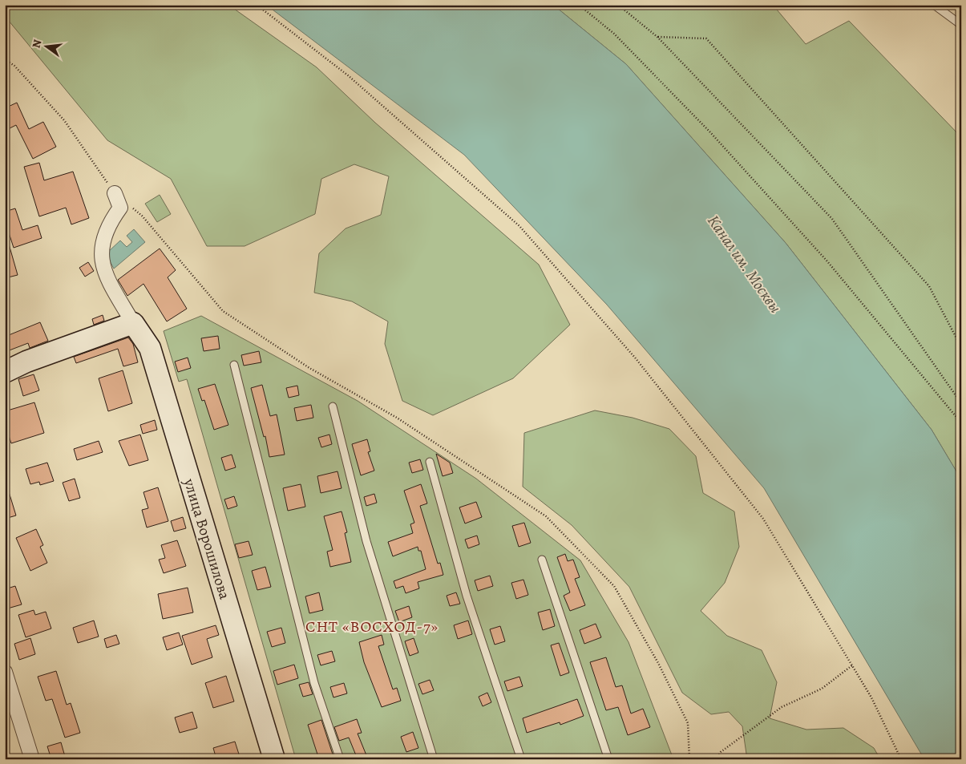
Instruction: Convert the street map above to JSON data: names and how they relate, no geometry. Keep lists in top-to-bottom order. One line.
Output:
{"streets":{"street":["улица Ворошилова"]},"districts":["СНТ «ВОСХОД-7»"],"water":["Канал им. Москвы"],"north":"left"}
